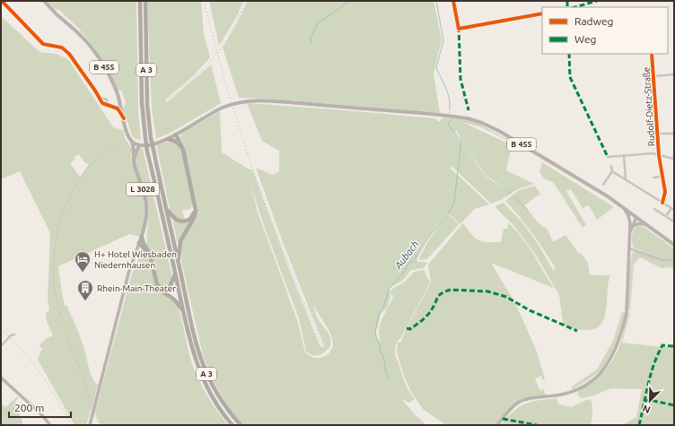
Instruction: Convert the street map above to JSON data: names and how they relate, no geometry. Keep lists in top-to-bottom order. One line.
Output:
{"streets":{"highway":["A 3"],"main road":["B 455","L 3028"],"street":["Rudolf-Dietz-Straße"]},"crossings":[["B 455","L 3028"]],"water":["Aubach"],"places":{"hotel":["H+ Hotel Wiesbaden Niedernhausen"],"building":["Rhein-Main-Theater"]},"legend":["Radweg","Weg"],"scale_bar":"200 m","north":"bottom left"}
